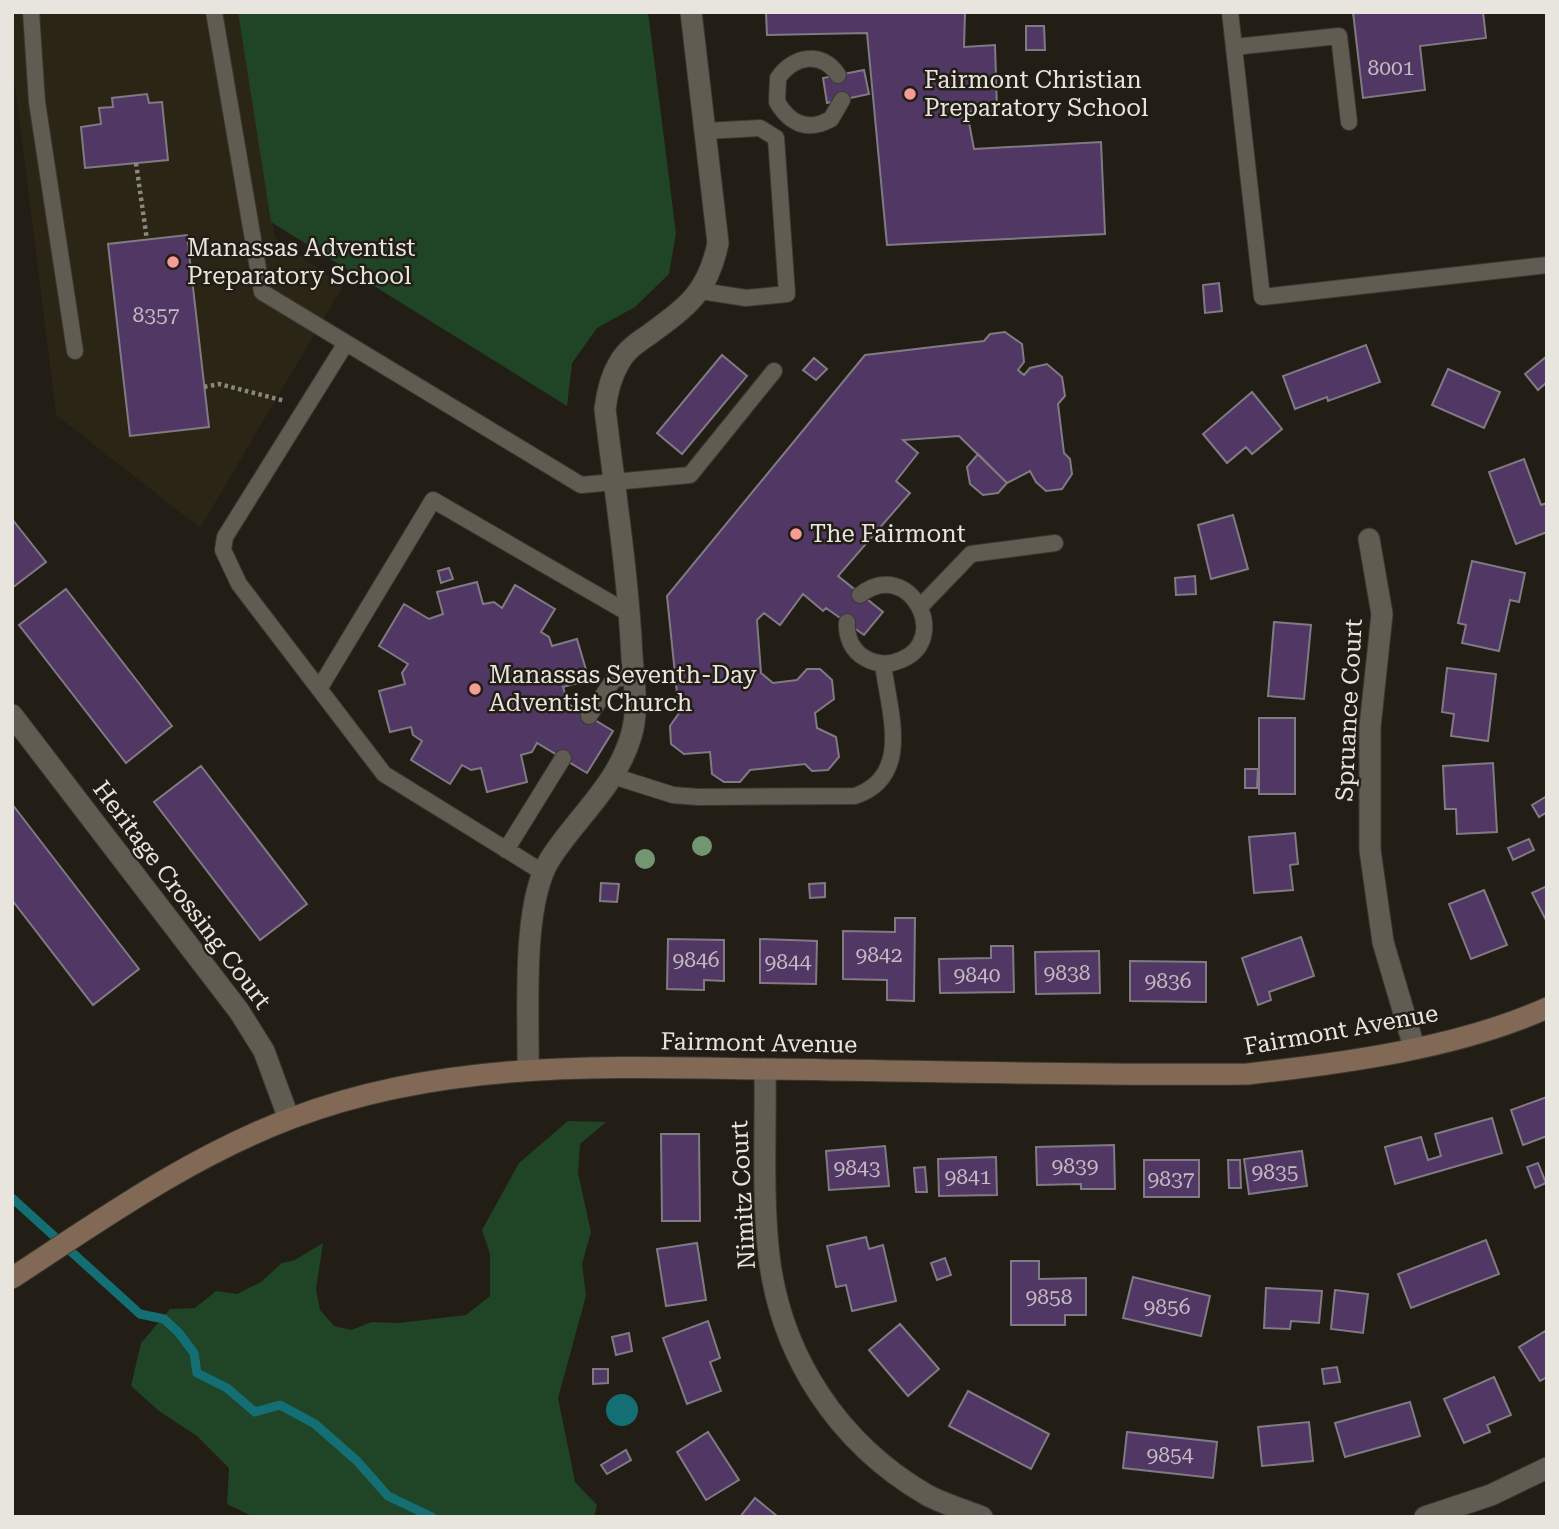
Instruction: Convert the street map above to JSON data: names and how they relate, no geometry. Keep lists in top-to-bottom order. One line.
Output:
{"streets":{"street":["Spruance Court","Heritage Crossing Court","Fairmont Avenue","Nimitz Court"]},"crossings":[["Spruance Court","Fairmont Avenue"],["Heritage Crossing Court","Fairmont Avenue"],["Fairmont Avenue","Nimitz Court"]],"places":["Fairmont Christian Preparatory School","Manassas Adventist Preparatory School","The Fairmont","Manassas Seventh-Day Adventist Church"],"house_numbers":["8001","8357","9842","9846","9844","9838","9840","9836","9839","9843","9835","9841","9837","9858","9856","9854"]}
